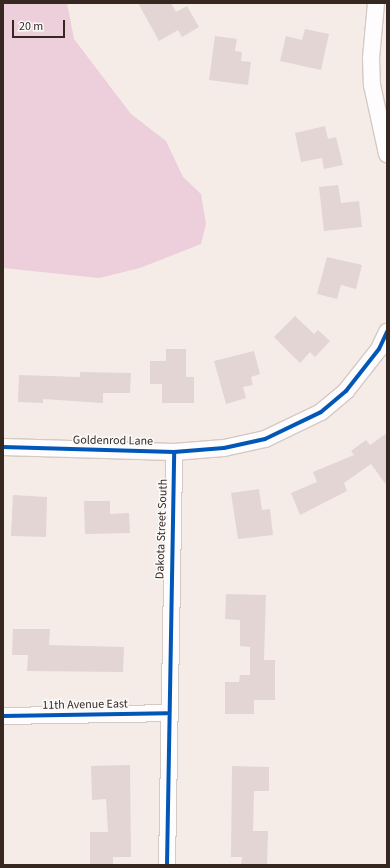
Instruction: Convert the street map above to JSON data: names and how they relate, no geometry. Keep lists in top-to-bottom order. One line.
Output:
{"streets":{"street":["Goldenrod Lane","Dakota Street South","11th Avenue East"]},"crossings":[["Goldenrod Lane","Dakota Street South"],["Dakota Street South","11th Avenue East"]],"scale_bar":"20 m"}
